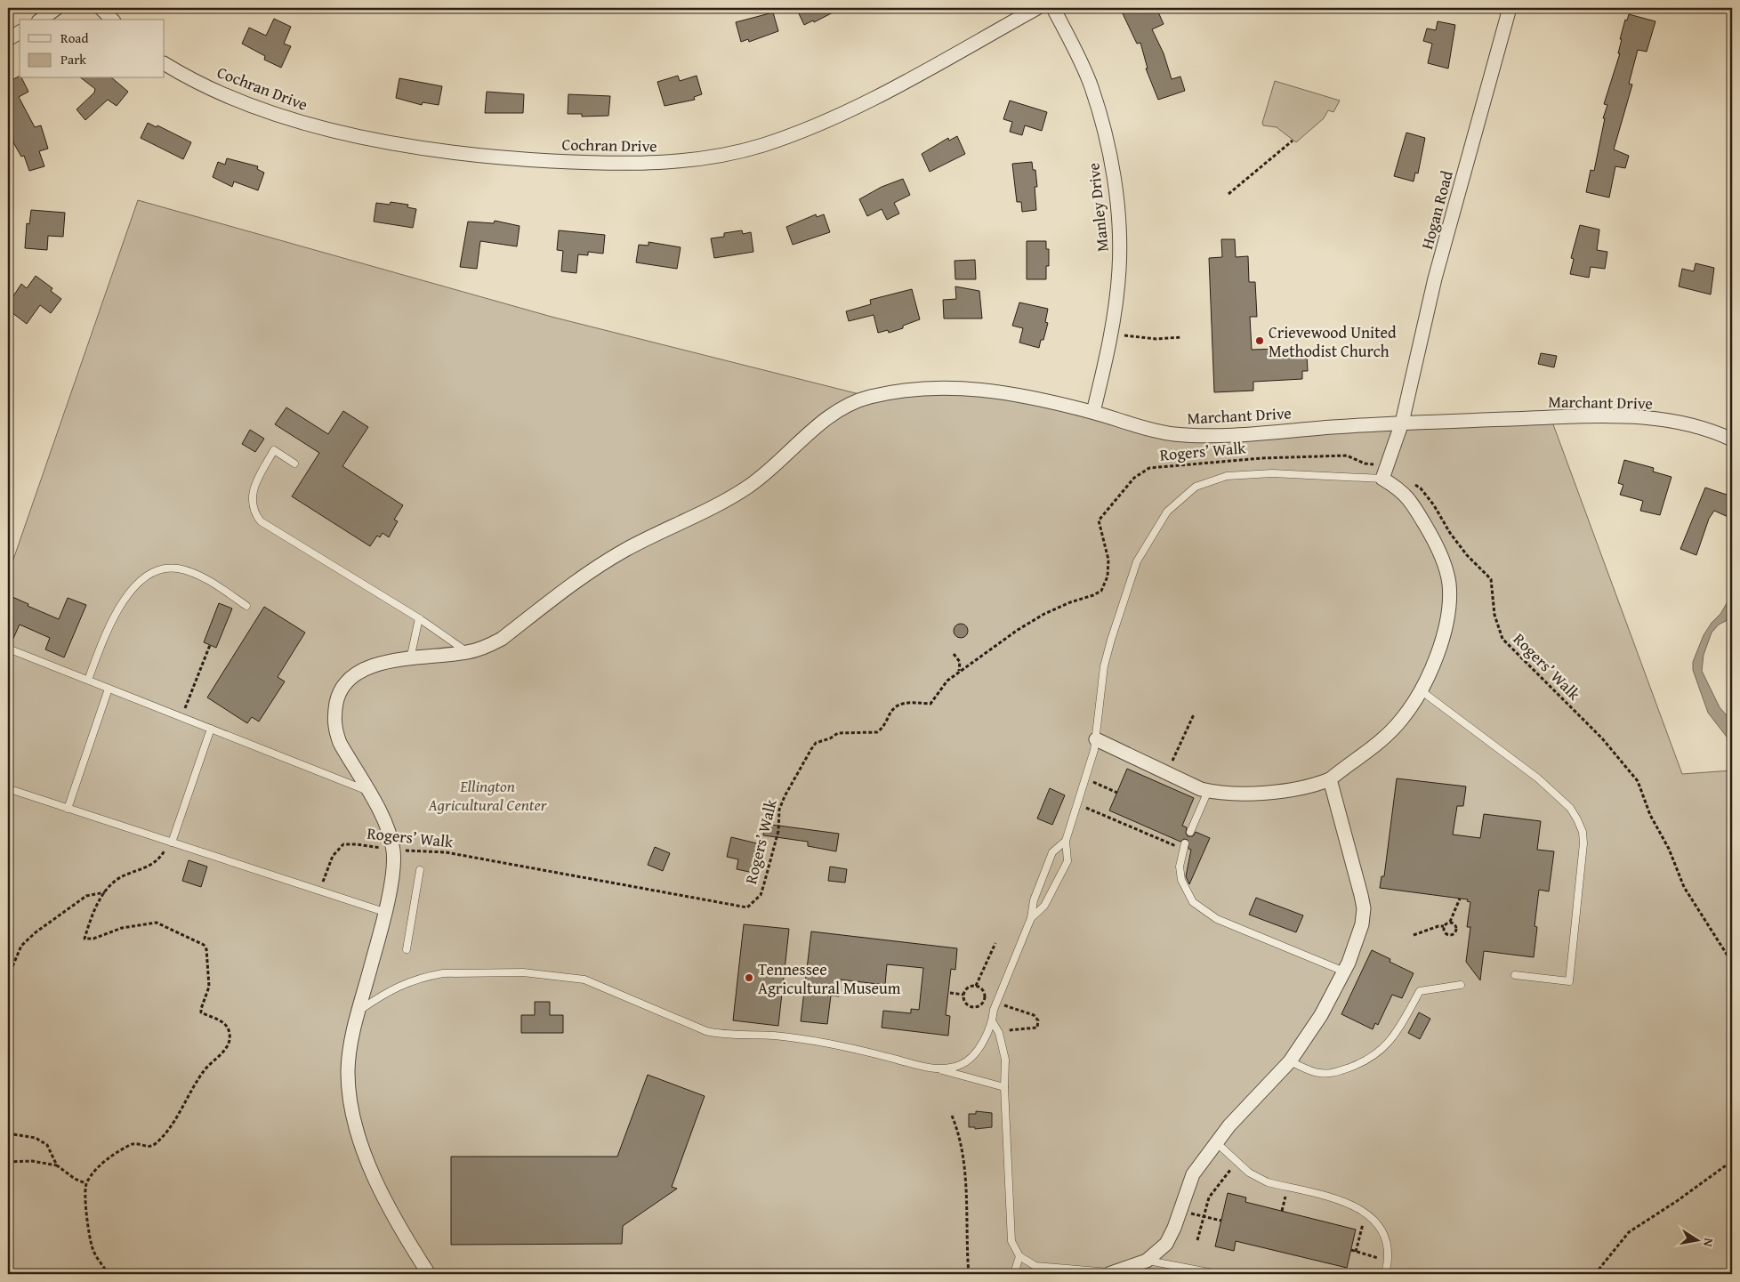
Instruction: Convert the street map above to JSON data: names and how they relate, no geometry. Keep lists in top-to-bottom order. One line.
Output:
{"streets":{"street":["Cochran Drive","Manley Drive","Hogan Road","Marchant Drive"],"path":["Rogers’ Walk"]},"crossings":[["Manley Drive","Marchant Drive"],["Hogan Road","Marchant Drive"],["Hogan Road","Rogers’ Walk"],["Marchant Drive","Rogers’ Walk"]],"parks":["Ellington Agricultural Center"],"places":["Crievewood United Methodist Church","Tennessee Agricultural Museum"],"legend":["Road","Park"],"north":"right"}
